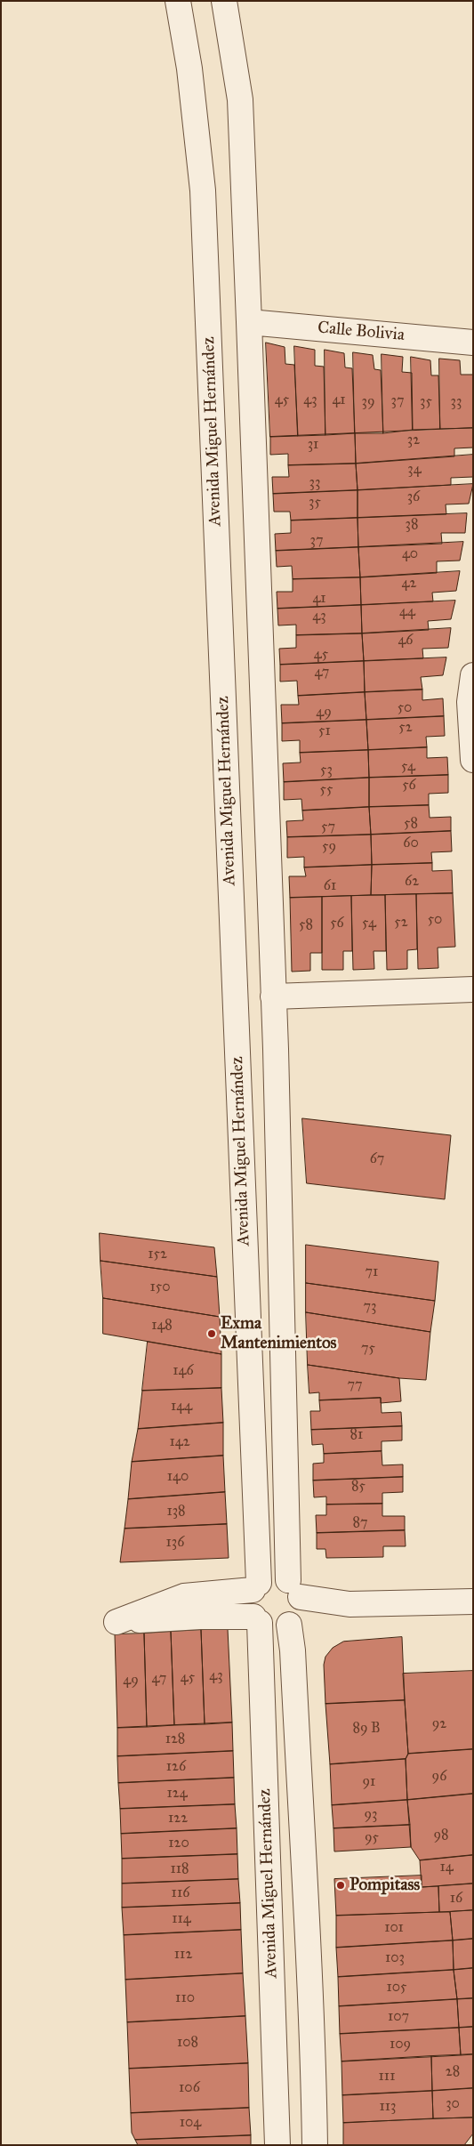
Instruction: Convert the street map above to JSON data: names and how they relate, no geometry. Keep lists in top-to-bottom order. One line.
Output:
{"streets":{"street":["Calle Bolivia","Avenida Miguel Hernández"]},"crossings":[["Calle Bolivia","Avenida Miguel Hernández"]],"places":["Exma Mantenimientos","Pompitass"],"house_numbers":["45","43","41","37","39","35","33","32","31","34","33","36","35","38","37","40","42","41","44","43","46","45","47","50","49","52","51","54","53","56","55","58","57","60","59","62","61","50","52","56","54","58","67","152","71","150","73","148","75","146","77","144","81","142","140","85","138","87","136","43","45","47","49","92","89 B","128","126","96","91","124","93","122","98","95","120","14","118","116","16","114","101","112","103","105","110","107","108","109","28","111","106","30","113","104"]}
